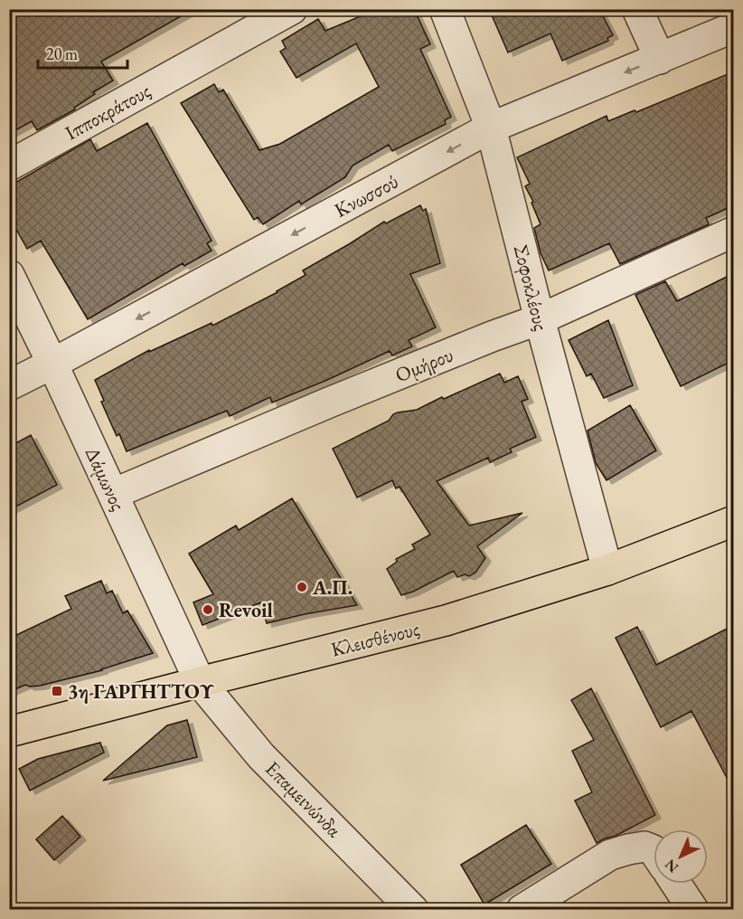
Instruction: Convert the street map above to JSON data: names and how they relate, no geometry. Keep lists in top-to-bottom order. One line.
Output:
{"streets":{"main road":["Κλεισθένους"],"street":["Ιπποκράτους","Κνωσσού","Σοφοκλέους","Ομήρου","Δάμωνος","Επαμεινώνδα"]},"crossings":[["Κνωσσού","Σοφοκλέους"],["Κνωσσού","Δάμωνος"],["Σοφοκλέους","Ομήρου"],["Σοφοκλέους","Κλεισθένους"],["Ομήρου","Δάμωνος"],["Δάμωνος","Κλεισθένους"],["Δάμωνος","Επαμεινώνδα"],["Κλεισθένους","Επαμεινώνδα"]],"one_way":["Κνωσσού"],"places":{"other":["Α.Π.","Revoil"],"transit":["3η ΓΑΡΓΗΤΤΟΥ"]},"scale_bar":"20 m","north":"bottom left"}
